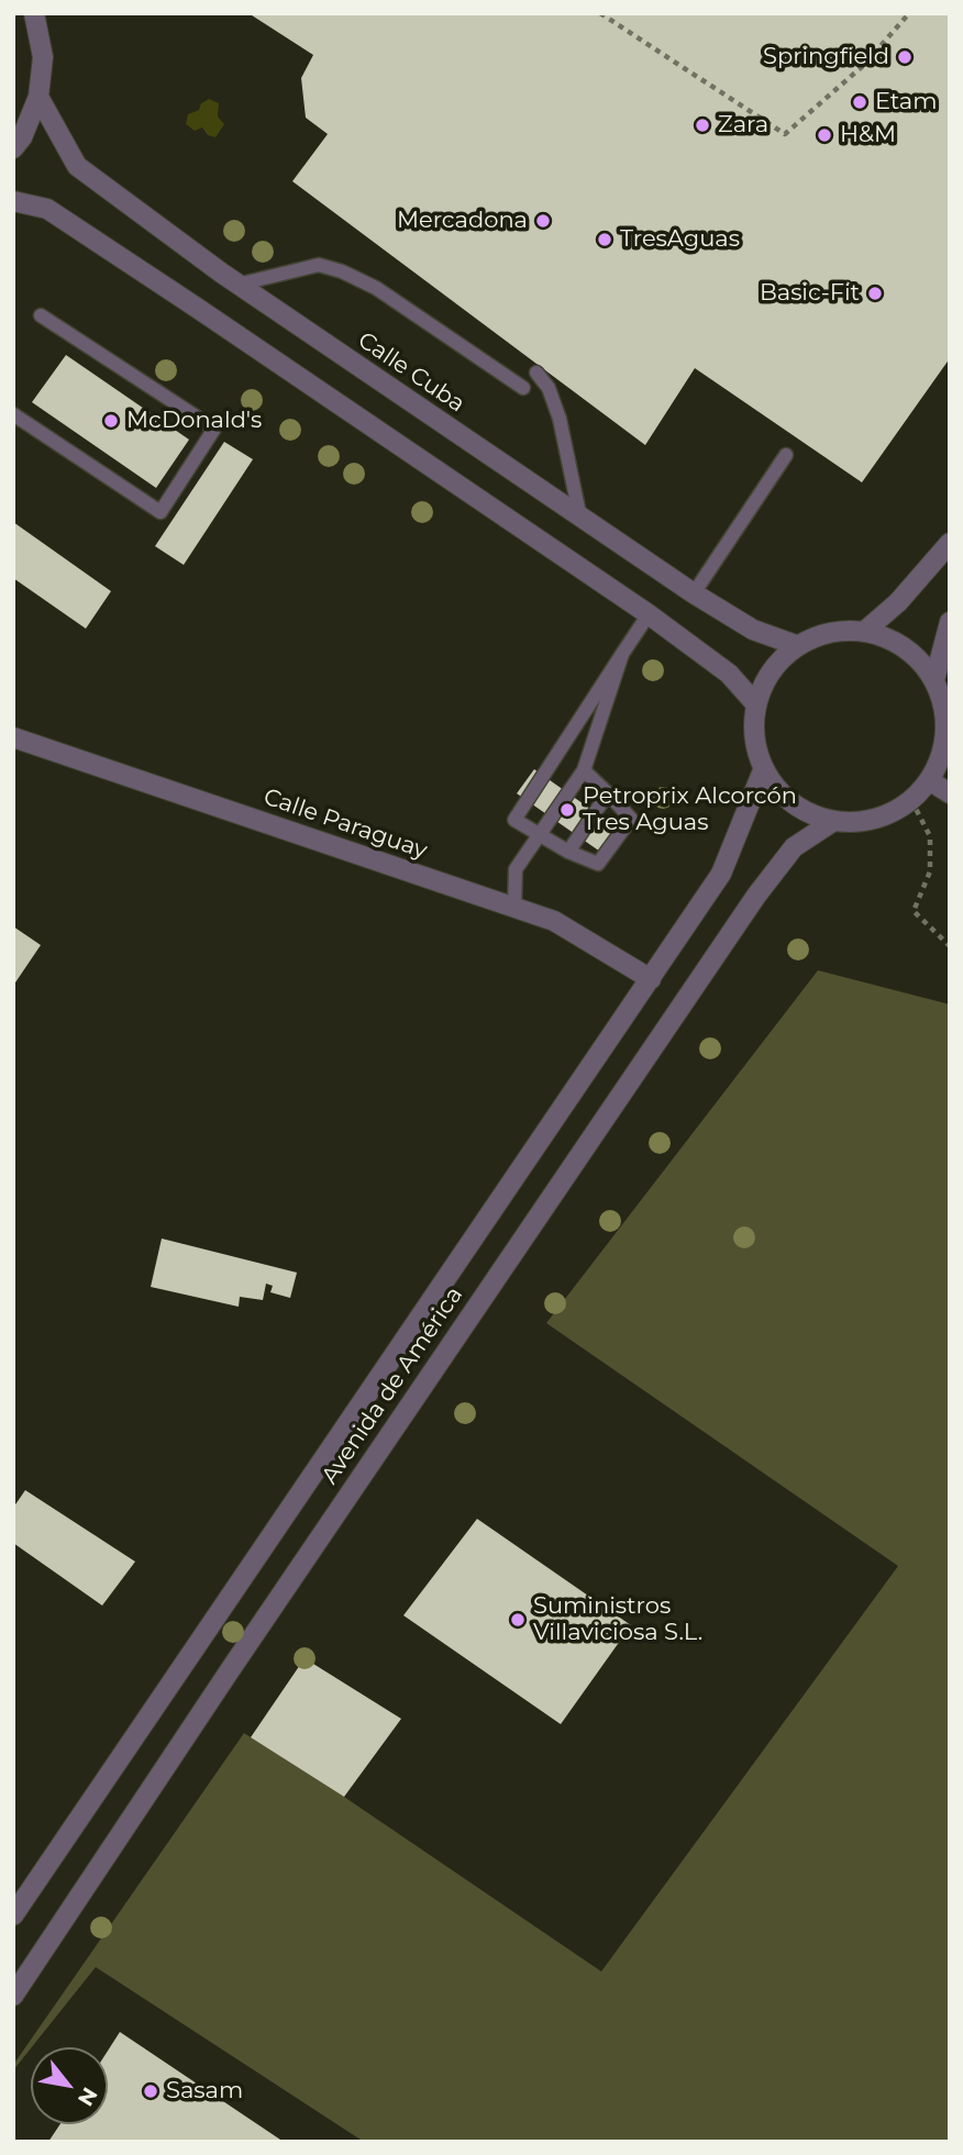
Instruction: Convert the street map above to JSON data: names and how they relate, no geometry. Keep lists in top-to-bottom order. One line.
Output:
{"streets":{"street":["Calle Cuba","Calle Paraguay","Avenida de América"]},"crossings":[["Calle Cuba","Avenida de América"],["Calle Paraguay","Avenida de América"]],"places":["Springfield","Etam","Zara","H&M","Mercadona","TresAguas","Basic-Fit","McDonald's","Petroprix Alcorcón Tres Aguas","Suministros Villaviciosa S.L.","Sasam"],"north":"bottom right"}
